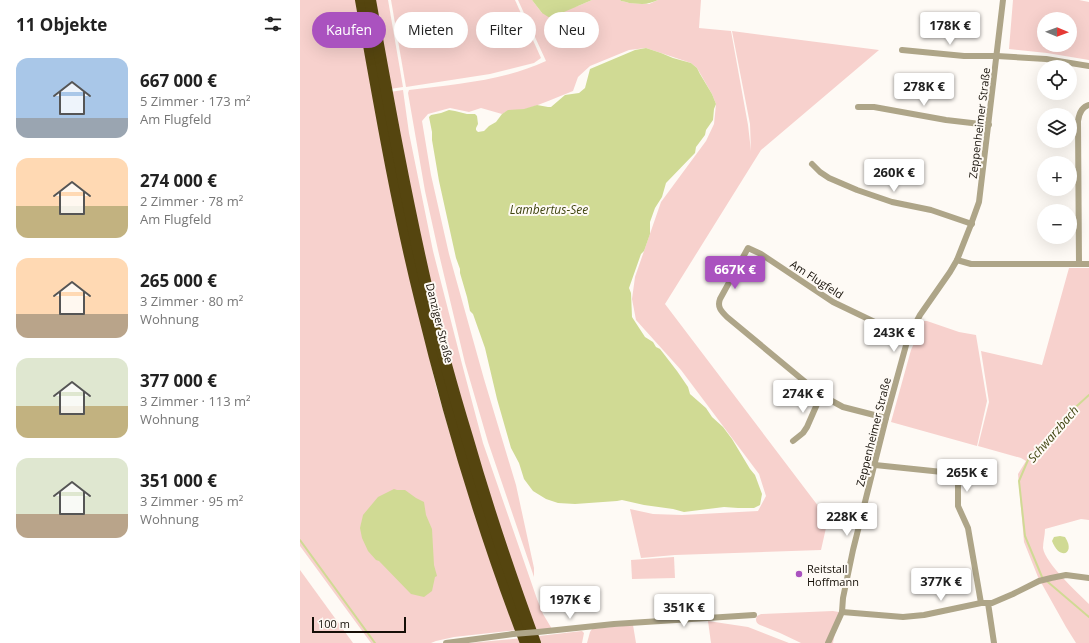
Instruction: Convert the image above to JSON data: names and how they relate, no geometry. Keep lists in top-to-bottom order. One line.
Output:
{"streets":{"highway":["Danziger Straße"],"street":["Zeppenheimer Straße","Am Flugfeld"]},"crossings":[["Zeppenheimer Straße","Am Flugfeld"]],"water":["Lambertus-See","Schwarzbach"],"places":["Reitstall Hoffmann"],"scale_bar":"100 m","north":"right","page":{"heading":"11 Objekte","map_buttons":["+","−"],"price":["178K €","278K €","260K €","667K €","243K €","274K €","265K €","228K €","377K €","197K €","351K €"],"chip":["Kaufen","Mieten","Filter","Neu"],"list":[{"name":"667 000 €","note":"5 Zimmer · 173 m² · Am Flugfeld"},{"name":"274 000 €","note":"2 Zimmer · 78 m² · Am Flugfeld"},{"name":"265 000 €","note":"3 Zimmer · 80 m² · Wohnung"},{"name":"377 000 €","note":"3 Zimmer · 113 m² · Wohnung"},{"name":"351 000 €","note":"3 Zimmer · 95 m² · Wohnung"}],"scale":"100 m"}}
